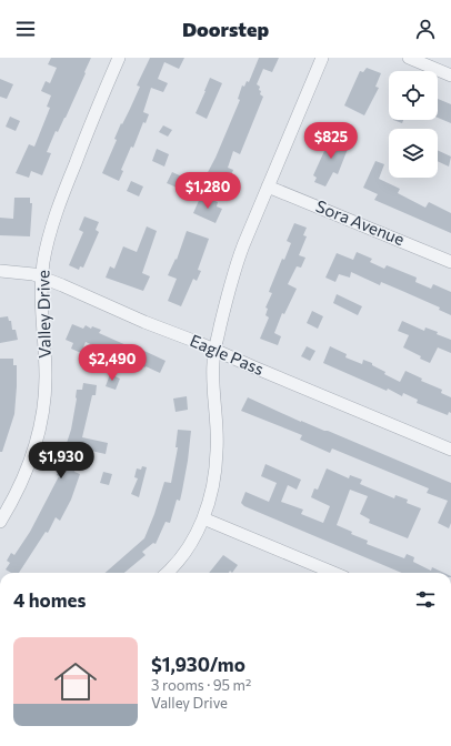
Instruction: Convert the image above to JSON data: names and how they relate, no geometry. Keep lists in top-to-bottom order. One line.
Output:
{"streets":{"street":["Sora Avenue","Valley Drive","Eagle Pass"]},"crossings":[["Valley Drive","Eagle Pass"]],"page":{"header":"Doorstep","price":["$825","$1,280","$2,490","$1,930"],"heading":"4 homes","list":[{"name":"$1,930/mo","note":"3 rooms · 95 m² · Valley Drive"}]}}
